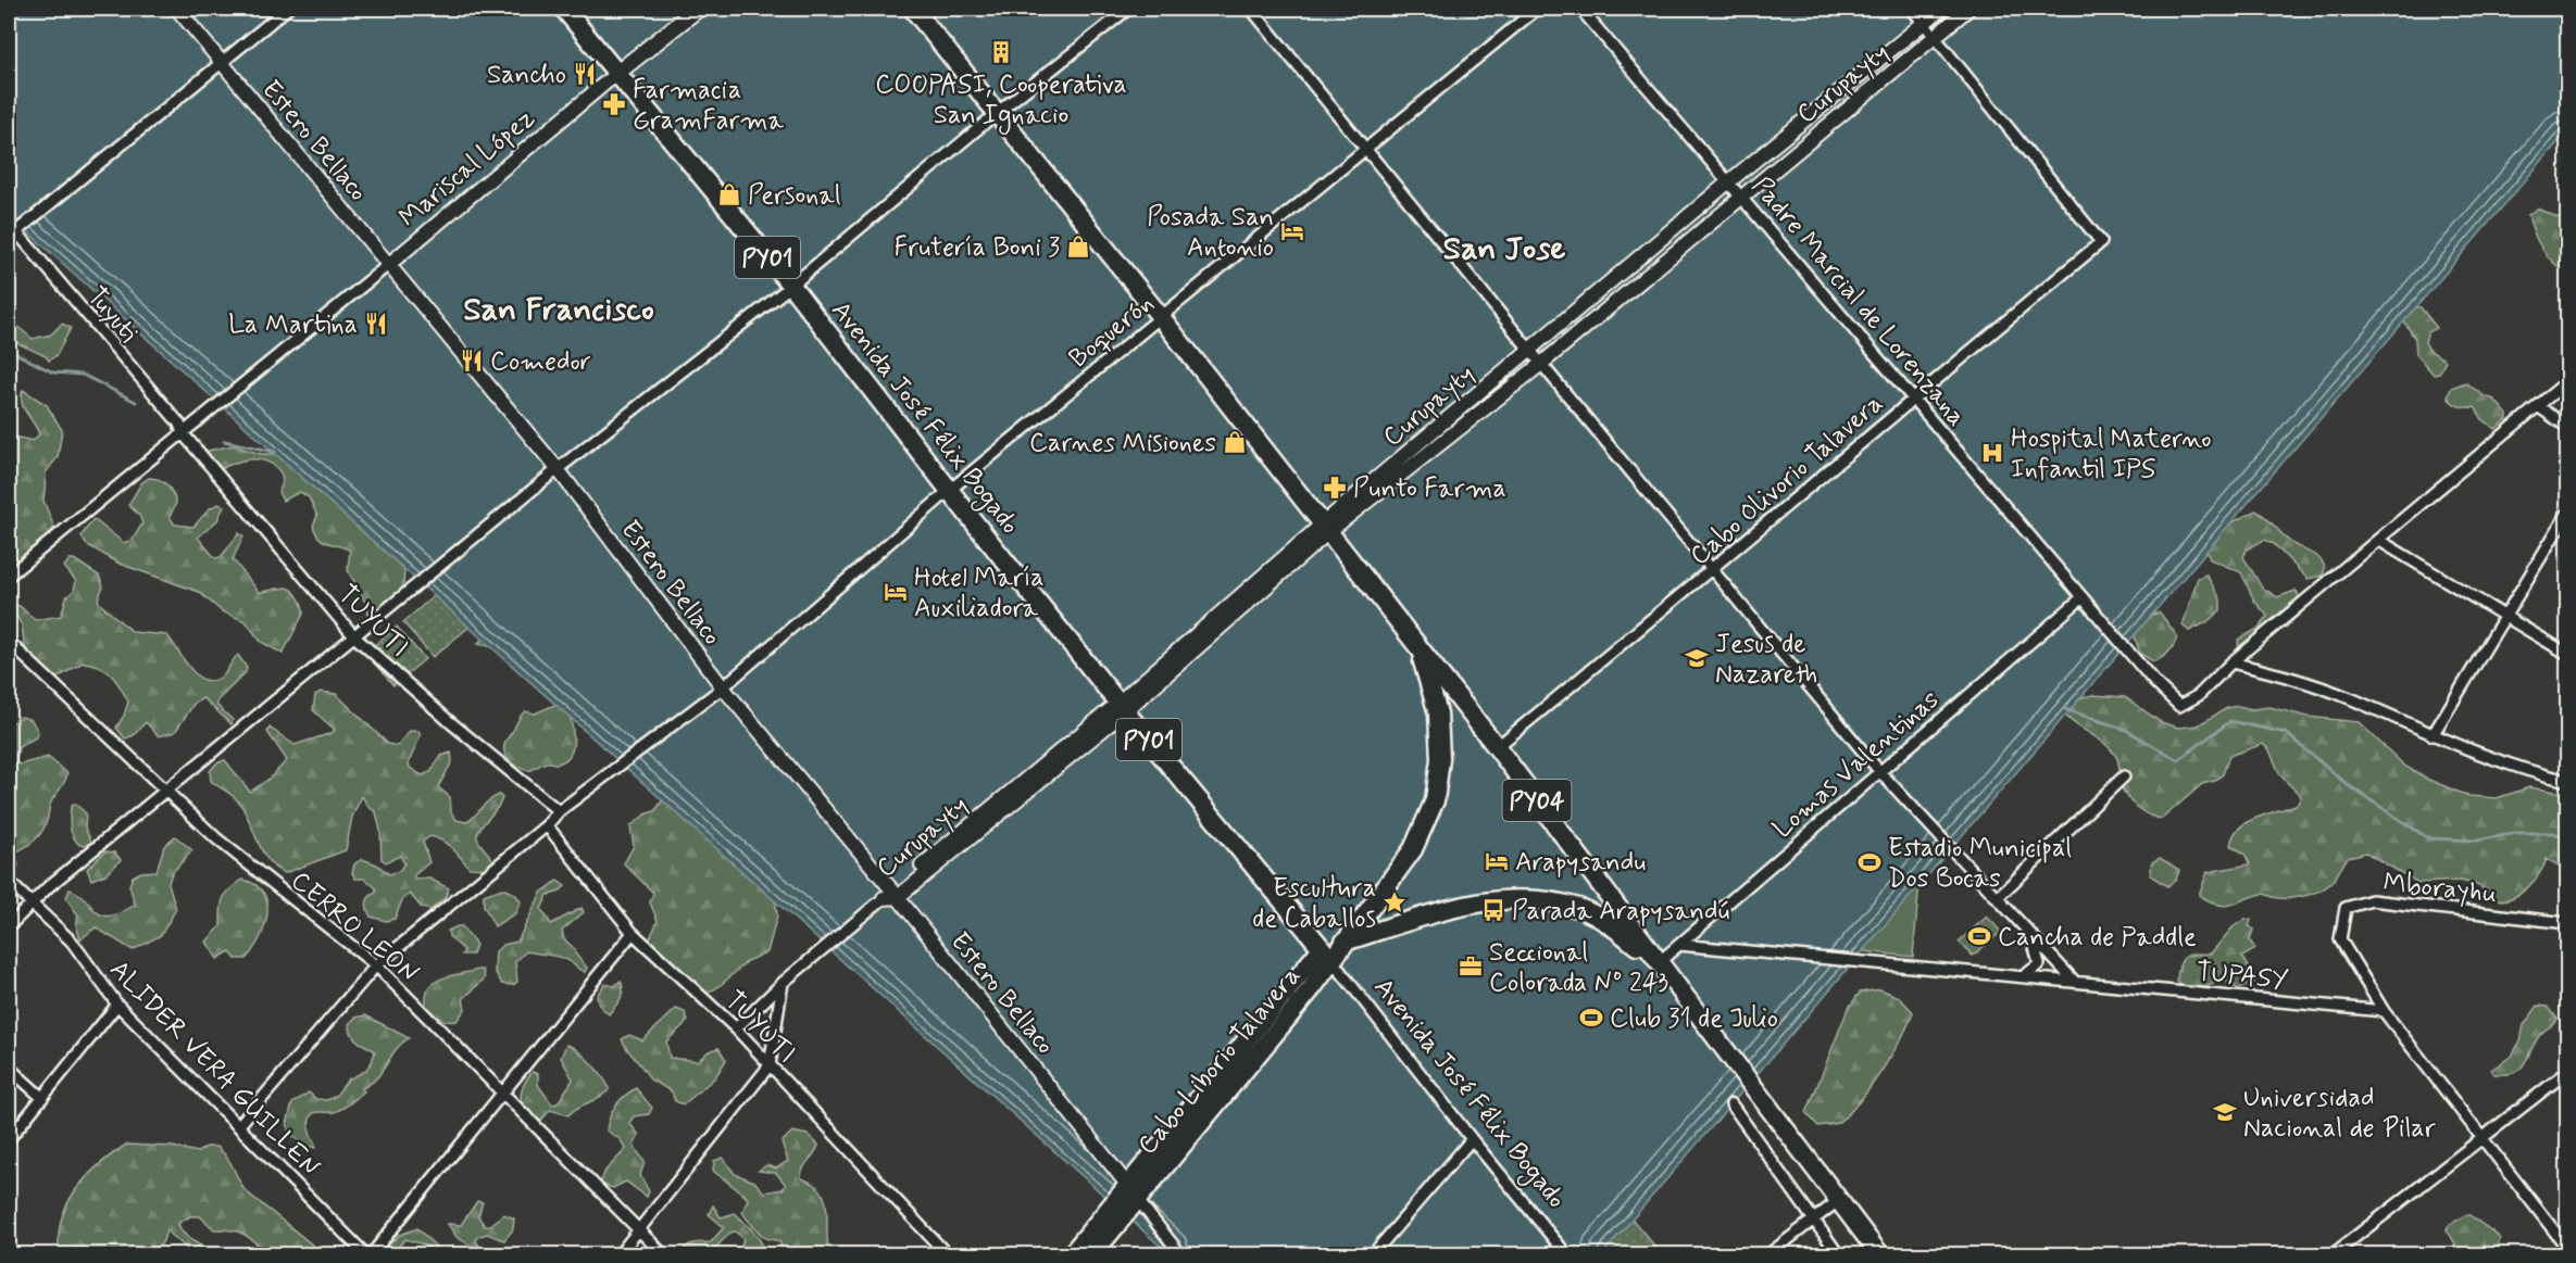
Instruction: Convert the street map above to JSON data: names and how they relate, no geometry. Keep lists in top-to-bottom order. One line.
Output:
{"streets":{"highway":["PY01","Avenida José Félix Bogado","PY04","Cabo Liborio Talavera"],"main road":["Mariscal López"],"street":["Curupayty","Estero Bellaco","Padre Marcial de Lorenzana","Tuyuti","Boquerón","Cabo Olivorio Talavera","TUYUTI","Lomas Valentinas","Mborayhu","CERRO LEON","TUPASY","ALIDER VERA GUILLEN"]},"crossings":[["Curupayty","Estero Bellaco"],["Curupayty","Padre Marcial de Lorenzana"],["Curupayty","Avenida José Félix Bogado"],["Curupayty","Cabo Olivorio Talavera"],["Estero Bellaco","Mariscal López"],["Estero Bellaco","Boquerón"],["Estero Bellaco","Cabo Liborio Talavera"],["Mariscal López","Avenida José Félix Bogado"],["Padre Marcial de Lorenzana","Cabo Olivorio Talavera"],["Padre Marcial de Lorenzana","Lomas Valentinas"],["Tuyuti","TUYUTI"],["Boquerón","Avenida José Félix Bogado"],["Boquerón","TUYUTI"],["Boquerón","CERRO LEON"],["Boquerón","ALIDER VERA GUILLEN"],["Avenida José Félix Bogado","Cabo Liborio Talavera"],["Cabo Olivorio Talavera","PY04"],["Lomas Valentinas","PY04"],["Lomas Valentinas","TUPASY"],["Mborayhu","TUPASY"]],"districts":["San Jose","San Francisco"],"places":{"building":["COOPASI, Cooperativa San Ignacio"],"restaurant":["Sancho","La Martina","Comedor"],"pharmacy":["Farmacia GramFarma","Punto Farma"],"shop":["Personal","Frutería Boni 3","Carnes Misiones"],"hotel":["Posada San Antonio","Hotel María Auxiliadora","Arapysandu"],"hospital":["Hospital Materno Infantil IPS"],"school or university":["Jesus de Nazareth","Universidad Nacional de Pilar"],"sports":["Estadio Municipal Dos Bocas","Cancha de Paddle","Club 31 de Julio"],"place":["Escultura de Caballos"],"bus stop":["Parada Arapysandú"],"office":["Seccional Colorada Nº 243"]}}
